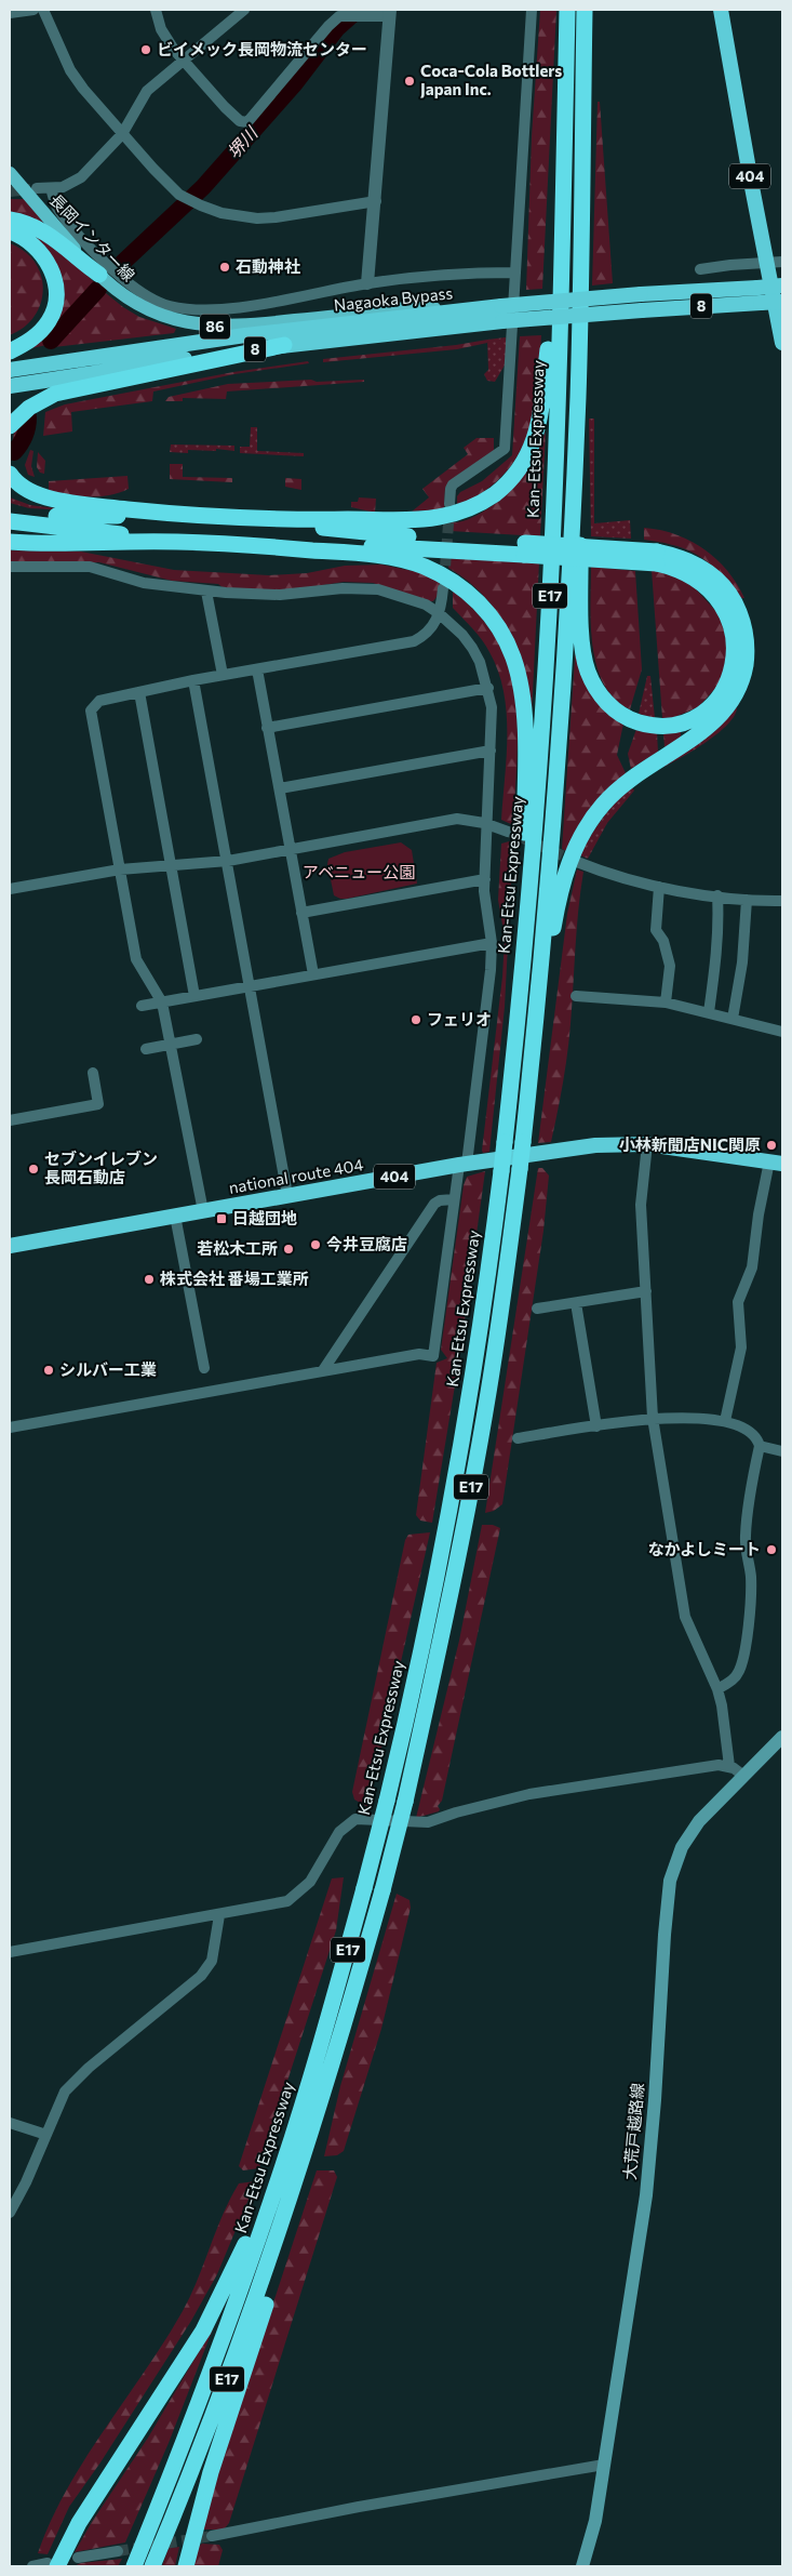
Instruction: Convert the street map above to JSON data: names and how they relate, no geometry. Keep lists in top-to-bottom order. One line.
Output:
{"streets":{"highway":["404","Nagaoka Bypass","8","Kan-Etsu Expressway","E17","national route 404"],"main road":["長岡インター線","86","大荒戸越路線"]},"crossings":[["長岡インター線","Nagaoka Bypass"]],"water":["堺川"],"parks":["アベニュー公園"],"places":{"other":["ビイメック長岡物流センター","Coca-Cola Bottlers Japan Inc.","石動神社","フェリオ","小林新聞店NIC関原","セブンイレブン 長岡石動店","今井豆腐店","若松木工所","株式会社 番場工業所","シルバー工業","なかよしミート"],"transit":["日越団地"]}}
